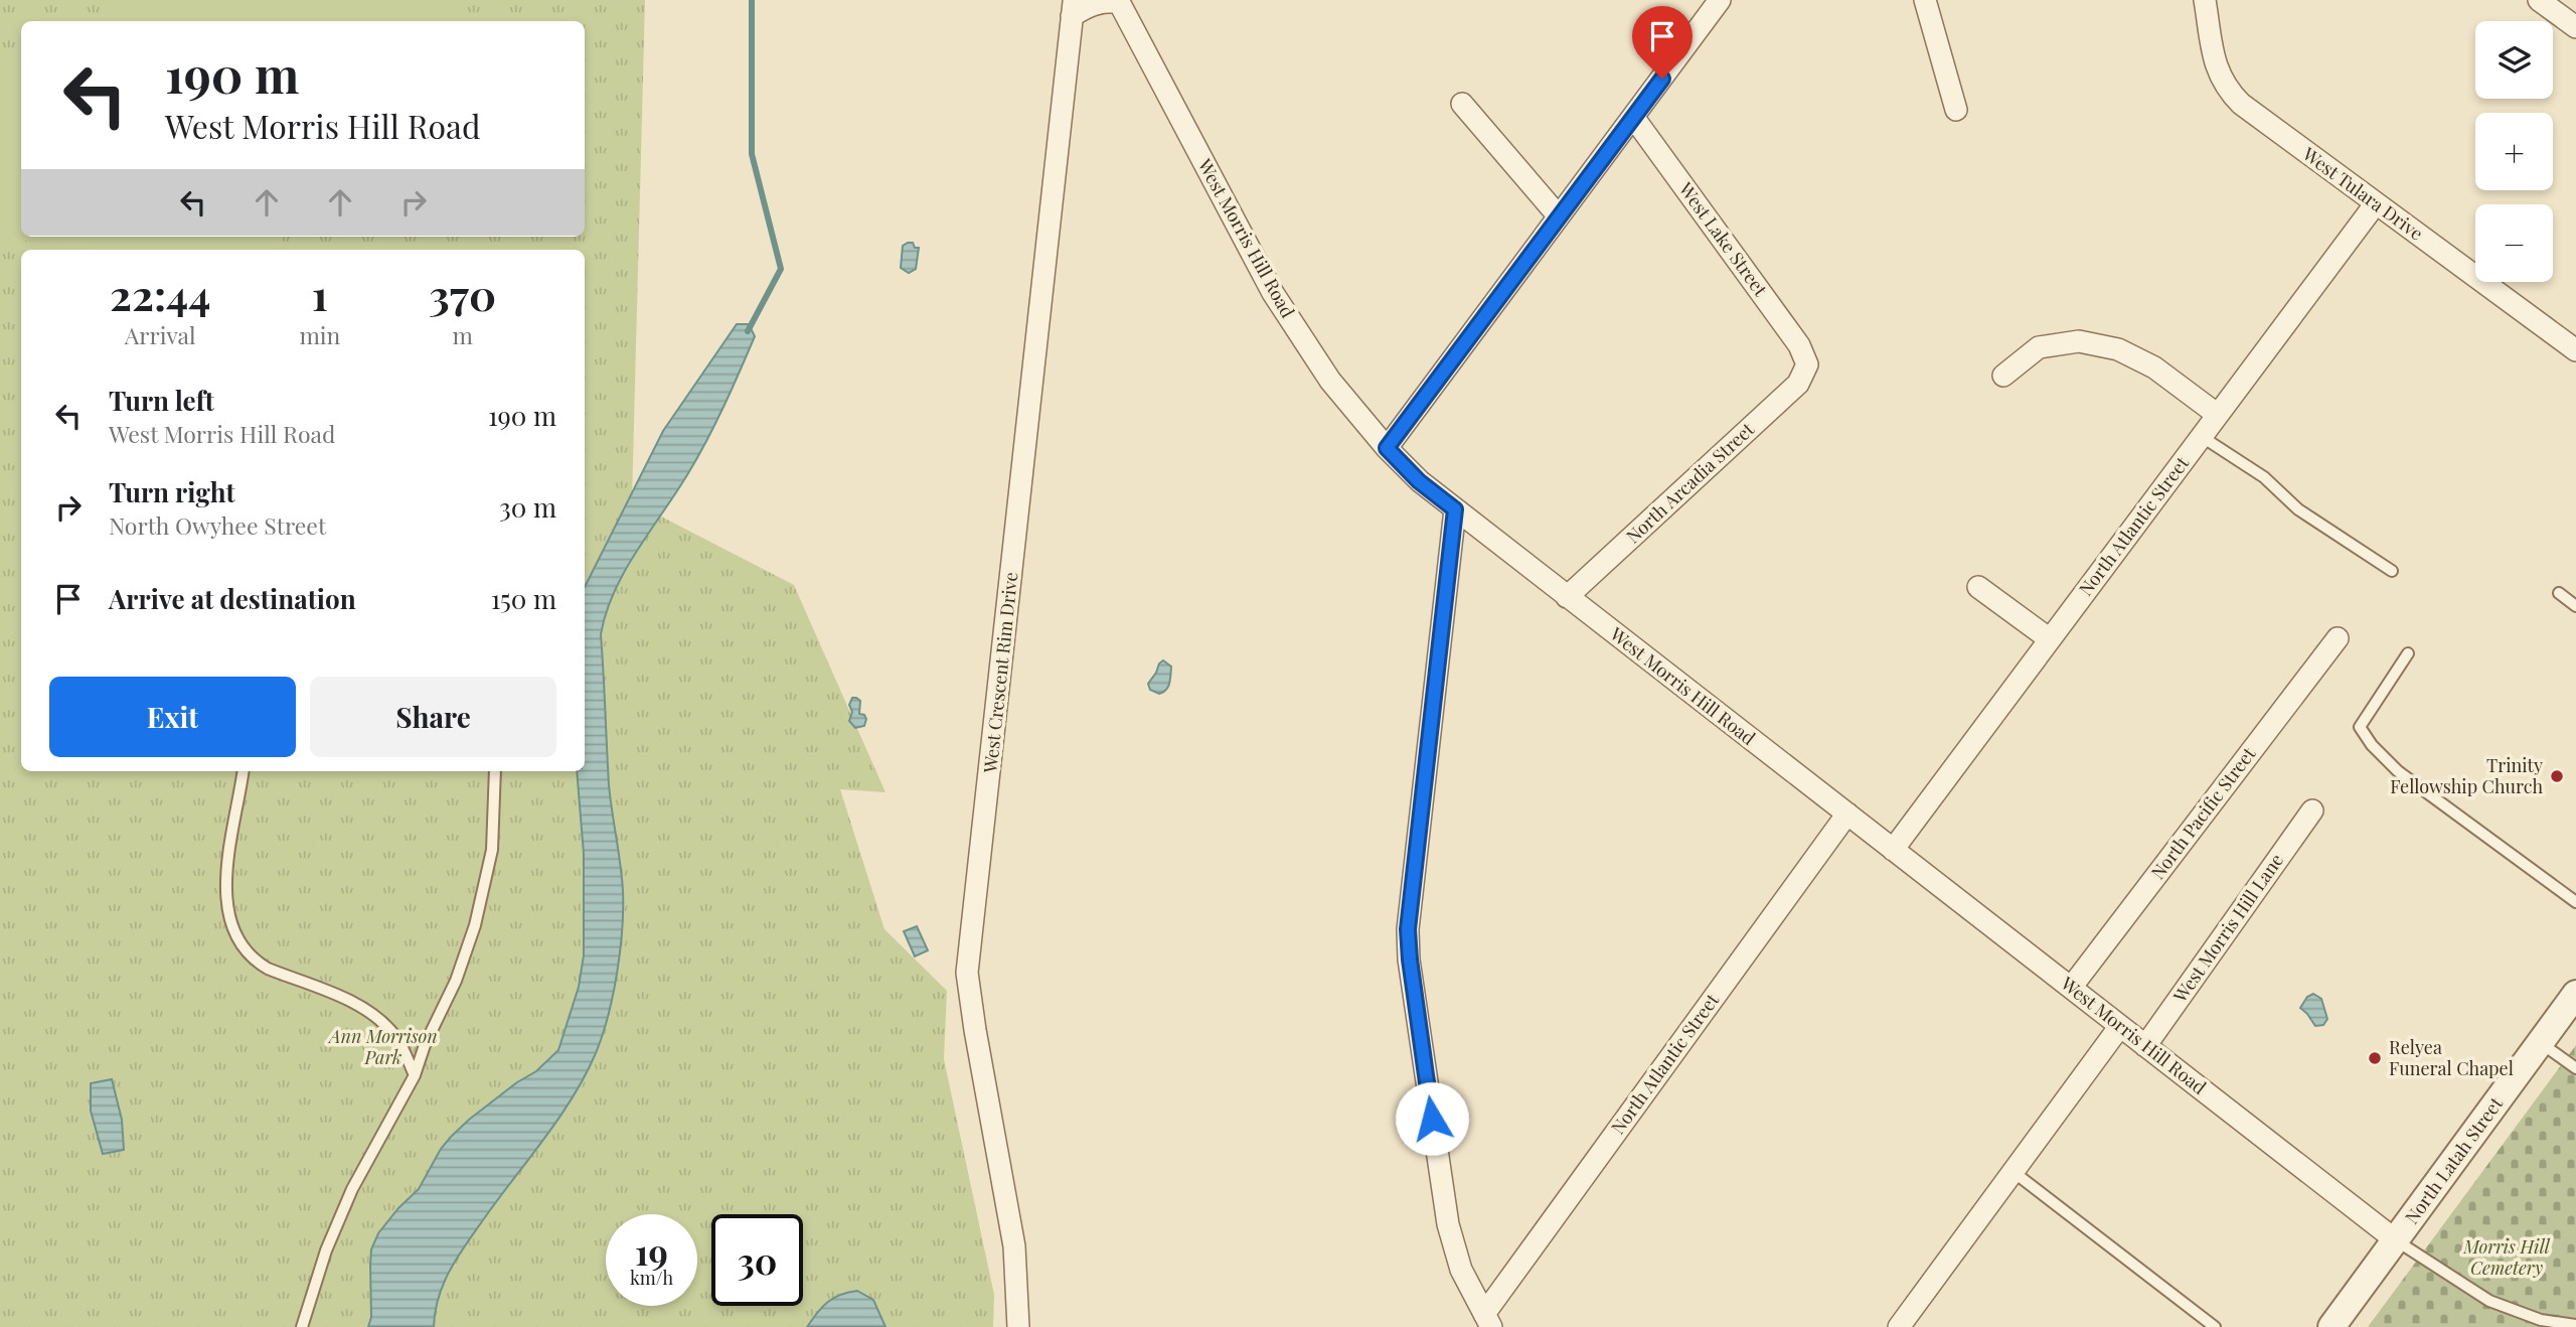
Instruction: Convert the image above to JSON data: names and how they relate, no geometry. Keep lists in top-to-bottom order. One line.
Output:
{"streets":{"street":["West Tulara Drive","West Morris Hill Road","West Lake Street","North Arcadia Street","North Atlantic Street","West Crescent Rim Drive","North Pacific Street","West Morris Hill Lane","North Latah Street"]},"crossings":[["West Tulara Drive","North Atlantic Street"],["West Morris Hill Road","North Arcadia Street"],["West Morris Hill Road","North Atlantic Street"],["West Morris Hill Road","West Crescent Rim Drive"],["West Morris Hill Road","North Pacific Street"],["West Morris Hill Road","West Morris Hill Lane"],["West Morris Hill Road","North Latah Street"],["West Lake Street","North Arcadia Street"]],"parks":["Ann Morrison Park","Morris Hill Cemetery"],"places":["Trinity Fellowship Church","Relyea Funeral Chapel"],"page":{"map_buttons":["+","−"],"turn":["190 m","West Morris Hill Road"],"eta":["22:44","Arrival","1","min","370","m"],"list":[{"name":"Turn left","note":"West Morris Hill Road","value":"190 m"},{"name":"Turn right","note":"North Owyhee Street","value":"30 m"},{"name":"Arrive at destination","value":"150 m"}],"buttons":["Exit","Share"],"speed":"19 km/h","limit":"30"}}
